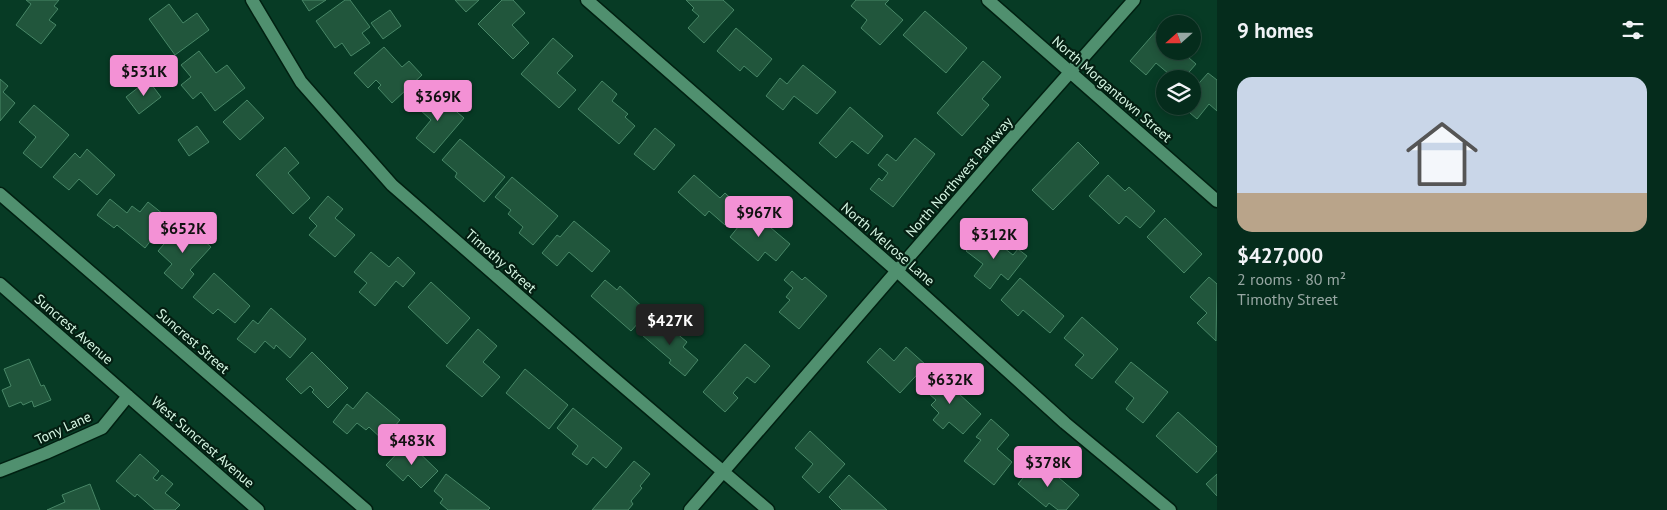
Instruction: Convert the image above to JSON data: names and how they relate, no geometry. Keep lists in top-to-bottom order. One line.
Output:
{"streets":{"street":["North Morgantown Street","North Northwest Parkway","North Melrose Lane","Timothy Street","Suncrest Avenue","Suncrest Street","Tony Lane","West Suncrest Avenue"]},"crossings":[["North Morgantown Street","North Northwest Parkway"],["North Northwest Parkway","North Melrose Lane"],["North Northwest Parkway","Timothy Street"],["Suncrest Avenue","Tony Lane"],["Suncrest Avenue","West Suncrest Avenue"],["Tony Lane","West Suncrest Avenue"]],"north":"left","page":{"heading":"9 homes","price":["$531K","$369K","$967K","$652K","$312K","$427K","$632K","$483K","$378K"],"list":[{"name":"$427,000","note":"2 rooms · 80 m² · Timothy Street"}]}}
